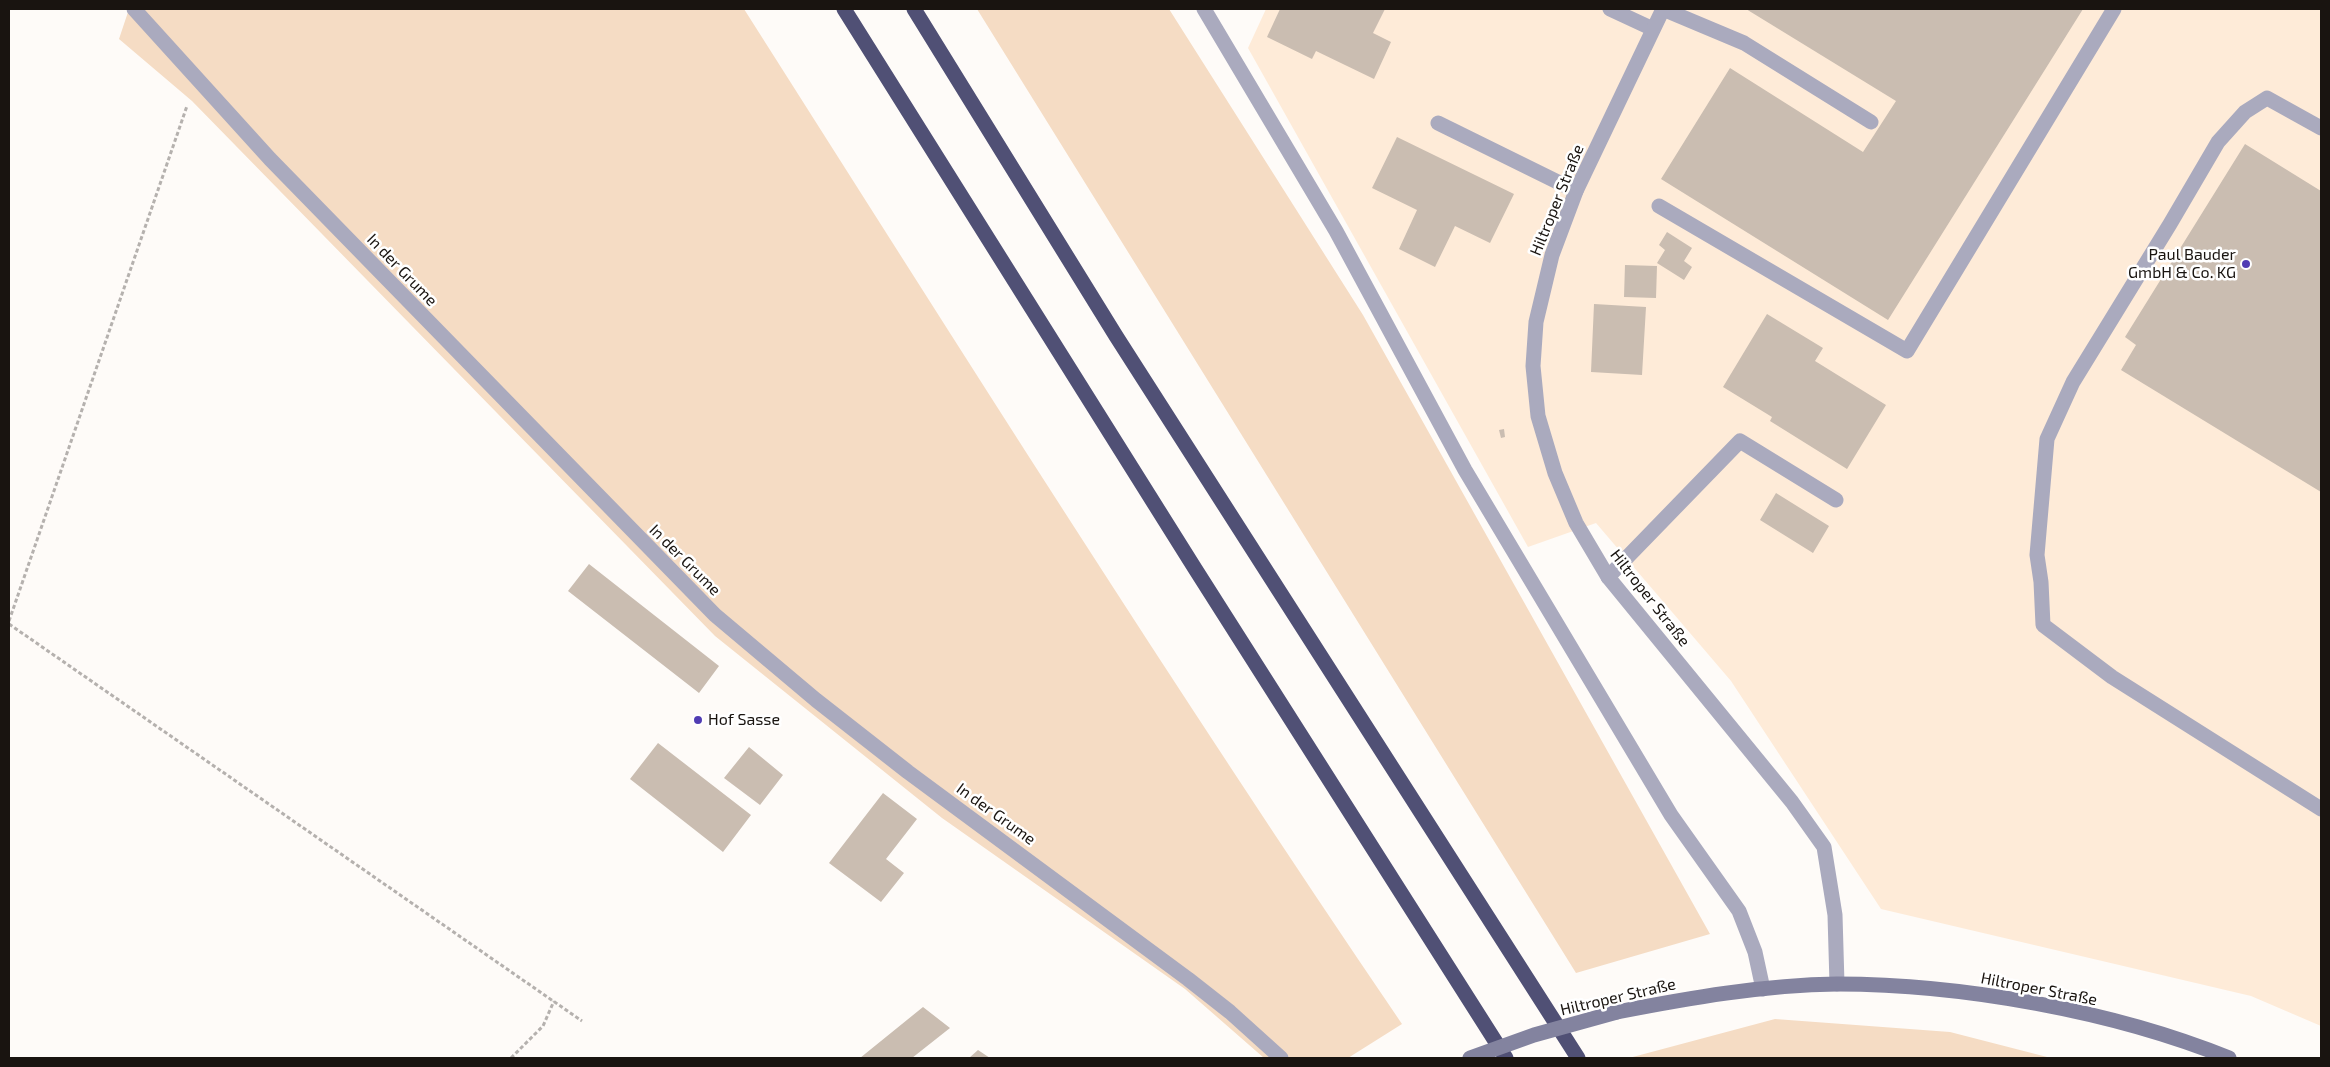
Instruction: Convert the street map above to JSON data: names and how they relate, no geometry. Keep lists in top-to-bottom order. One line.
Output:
{"streets":{"street":["Hiltroper Straße","In der Grume"]},"places":["Paul Bauder GmbH & Co. KG","Hof Sasse"]}
